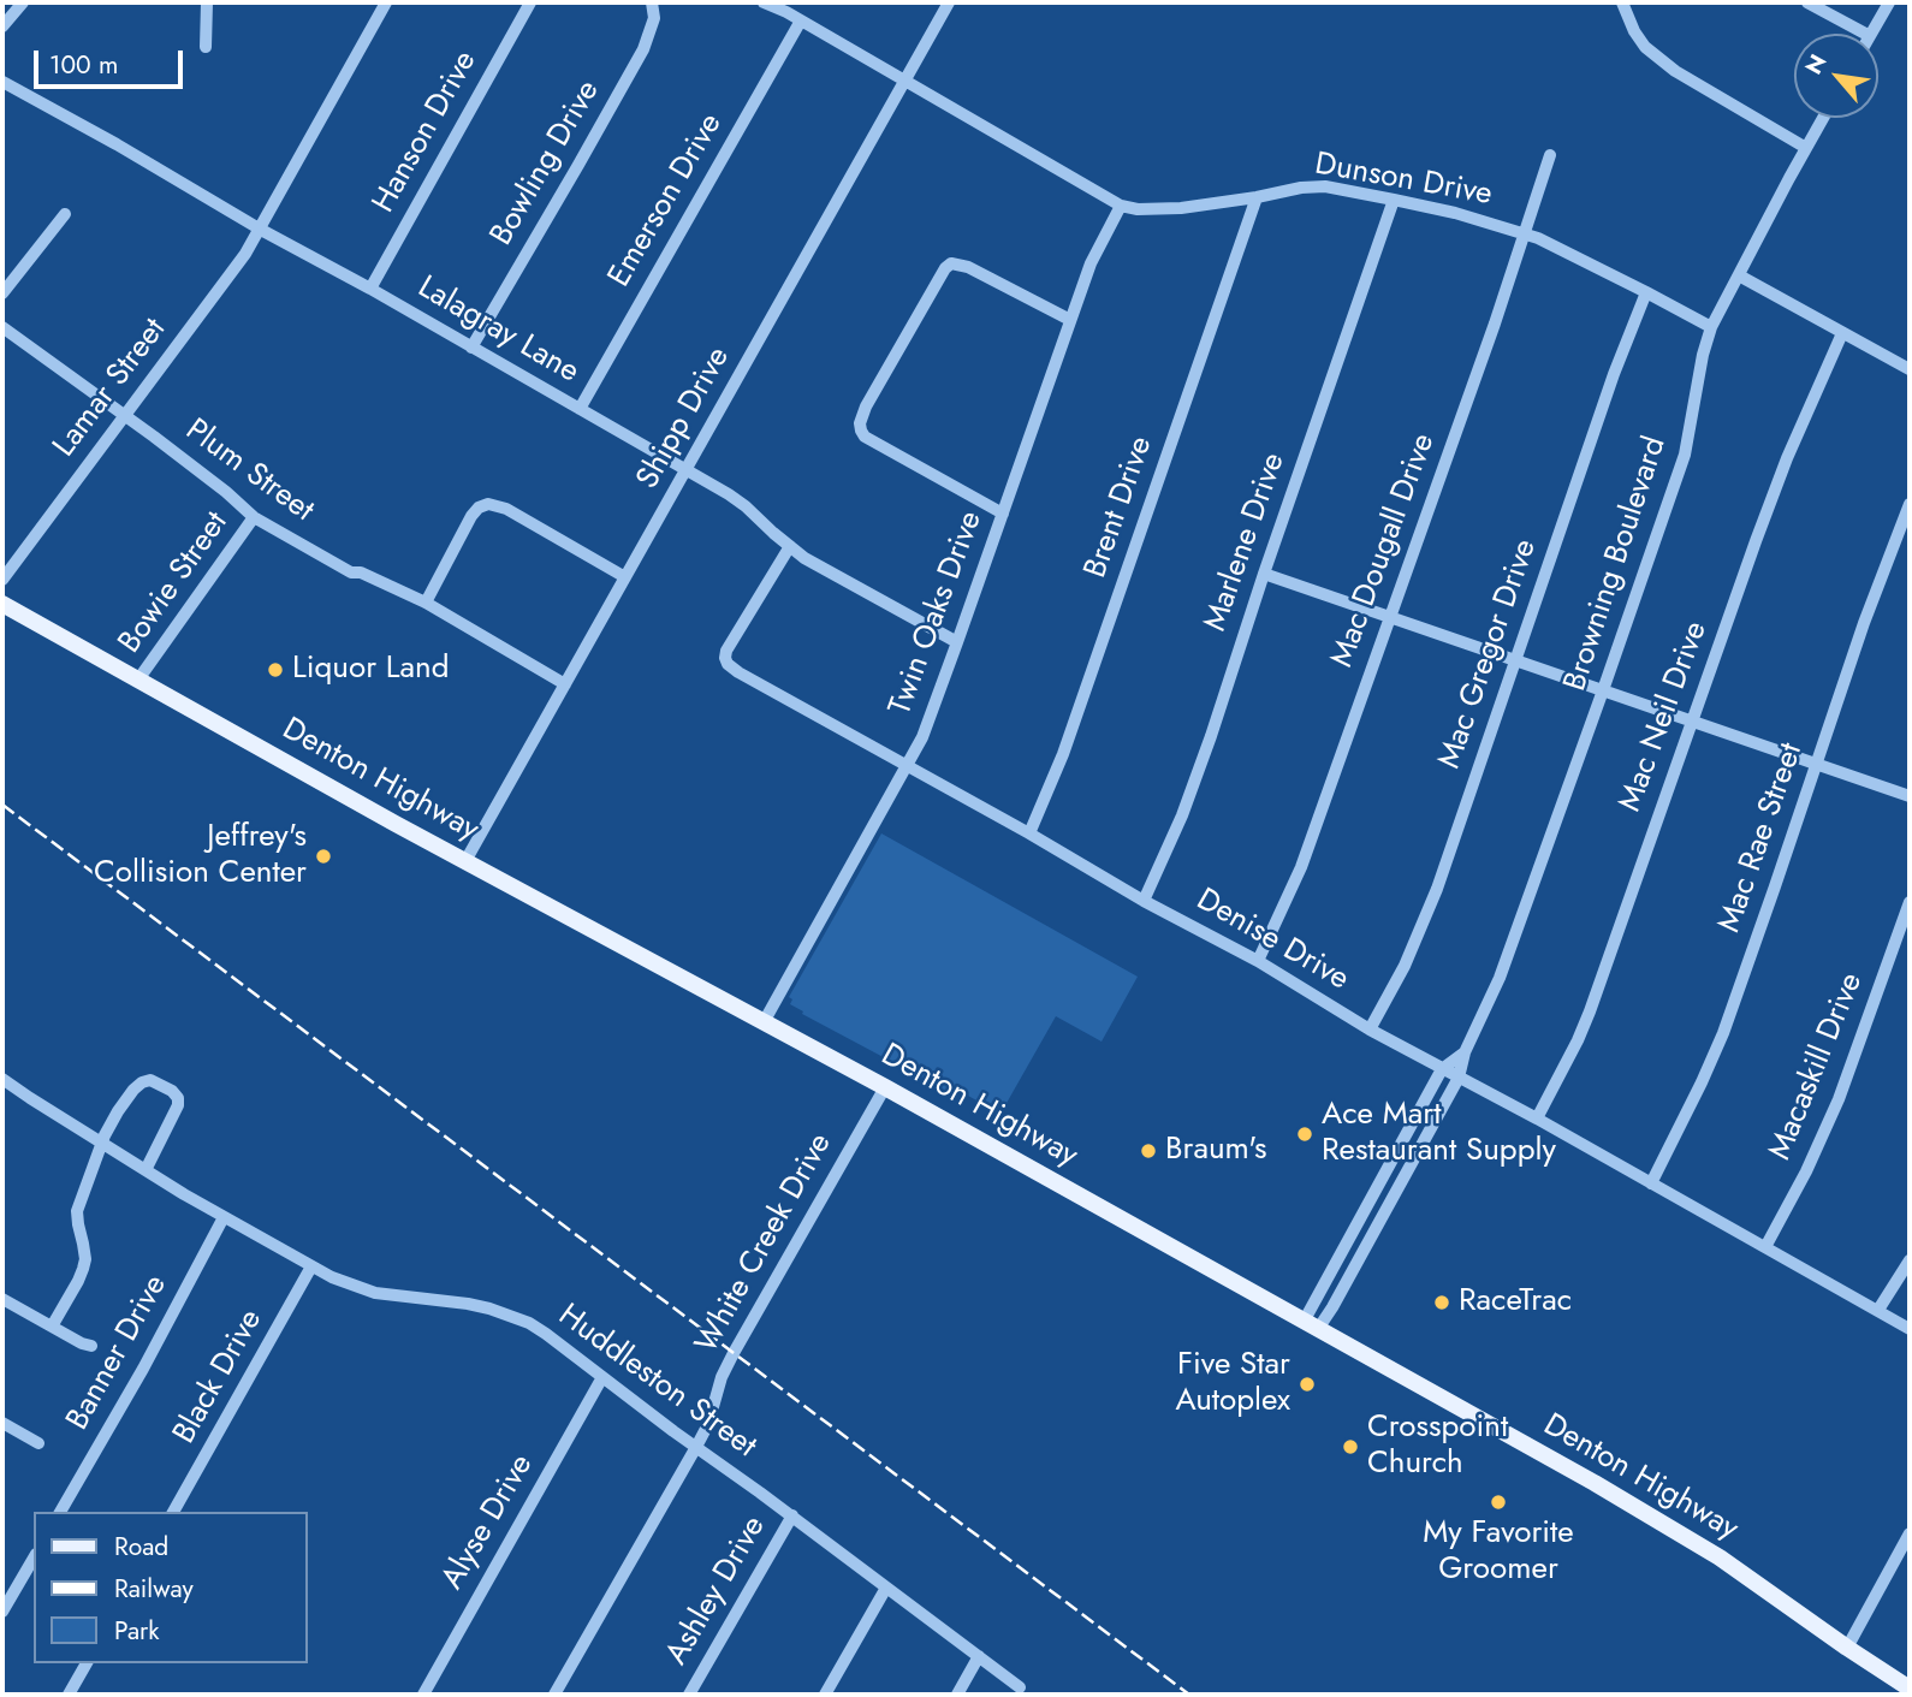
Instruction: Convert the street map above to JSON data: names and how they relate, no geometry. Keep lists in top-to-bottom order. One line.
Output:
{"streets":{"main road":["Denton Highway"],"street":["Hanson Drive","Bowling Drive","Dunson Drive","Emerson Drive","Lalagray Lane","Lamar Street","Shipp Drive","Plum Street","Brent Drive","Marlene Drive","Mac Dougall Drive","Browning Boulevard","Bowie Street","Twin Oaks Drive","Mac Gregor Drive","Mac Neil Drive","Mac Rae Street","Denise Drive","Macaskill Drive","White Creek Drive","Banner Drive","Black Drive","Huddleston Street","Alyse Drive","Ashley Drive"]},"crossings":[["Hanson Drive","Lalagray Lane"],["Bowling Drive","Lalagray Lane"],["Dunson Drive","Emerson Drive"],["Dunson Drive","Shipp Drive"],["Dunson Drive","Brent Drive"],["Dunson Drive","Marlene Drive"],["Dunson Drive","Mac Dougall Drive"],["Dunson Drive","Browning Boulevard"],["Dunson Drive","Twin Oaks Drive"],["Dunson Drive","Mac Gregor Drive"],["Emerson Drive","Lalagray Lane"],["Lalagray Lane","Lamar Street"],["Lalagray Lane","Shipp Drive"],["Lalagray Lane","Twin Oaks Drive"],["Lalagray Lane","Denise Drive"],["Lamar Street","Plum Street"],["Shipp Drive","Plum Street"],["Shipp Drive","Denton Highway"],["Plum Street","Bowie Street"],["Brent Drive","Denise Drive"],["Marlene Drive","Denise Drive"],["Mac Dougall Drive","Denise Drive"],["Browning Boulevard","Denton Highway"],["Browning Boulevard","Denise Drive"],["Bowie Street","Denton Highway"],["Twin Oaks Drive","Denton Highway"],["Twin Oaks Drive","Denise Drive"],["Mac Gregor Drive","Denise Drive"],["Mac Neil Drive","Denise Drive"],["Denton Highway","White Creek Drive"],["Mac Rae Street","Denise Drive"],["Denise Drive","Macaskill Drive"],["White Creek Drive","Huddleston Street"],["Banner Drive","Huddleston Street"],["Black Drive","Huddleston Street"],["Huddleston Street","Alyse Drive"],["Huddleston Street","Ashley Drive"]],"places":["Liquor Land","Jeffrey's Collision Center","Ace Mart Restaurant Supply","Braum's","RaceTrac","Five Star Autoplex","Crosspoint Church","My Favorite Groomer"],"legend":["Road","Railway","Park"],"scale_bar":"100 m","north":"top left"}
